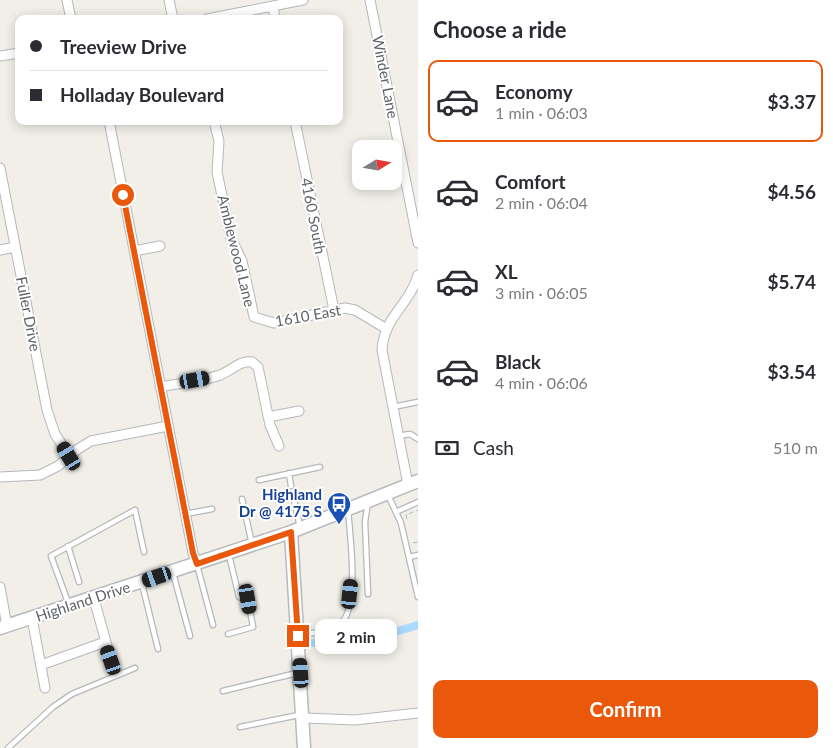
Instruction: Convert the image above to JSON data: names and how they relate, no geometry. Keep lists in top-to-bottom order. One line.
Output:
{"streets":{"main road":["Highland Drive"],"street":["Winder Lane","4160 South","Amblewood Lane","Fuller Drive","1610 East"]},"crossings":[["4160 South","1610 East"],["Amblewood Lane","1610 East"]],"places":{"bus stop":["Highland Dr @ 4175 S"]},"north":"right","page":{"heading":"Choose a ride","banner":["Treeview Drive","Holladay Boulevard"],"list":[{"name":"Economy","note":"1 min · 06:03","value":"$3.37"},{"name":"Comfort","note":"2 min · 06:04","value":"$4.56"},{"name":"XL","note":"3 min · 06:05","value":"$5.74"},{"name":"Black","note":"4 min · 06:06","value":"$3.54"}],"pay":["Cash","510 m"],"bubble":"2 min","buttons":"Confirm"}}
